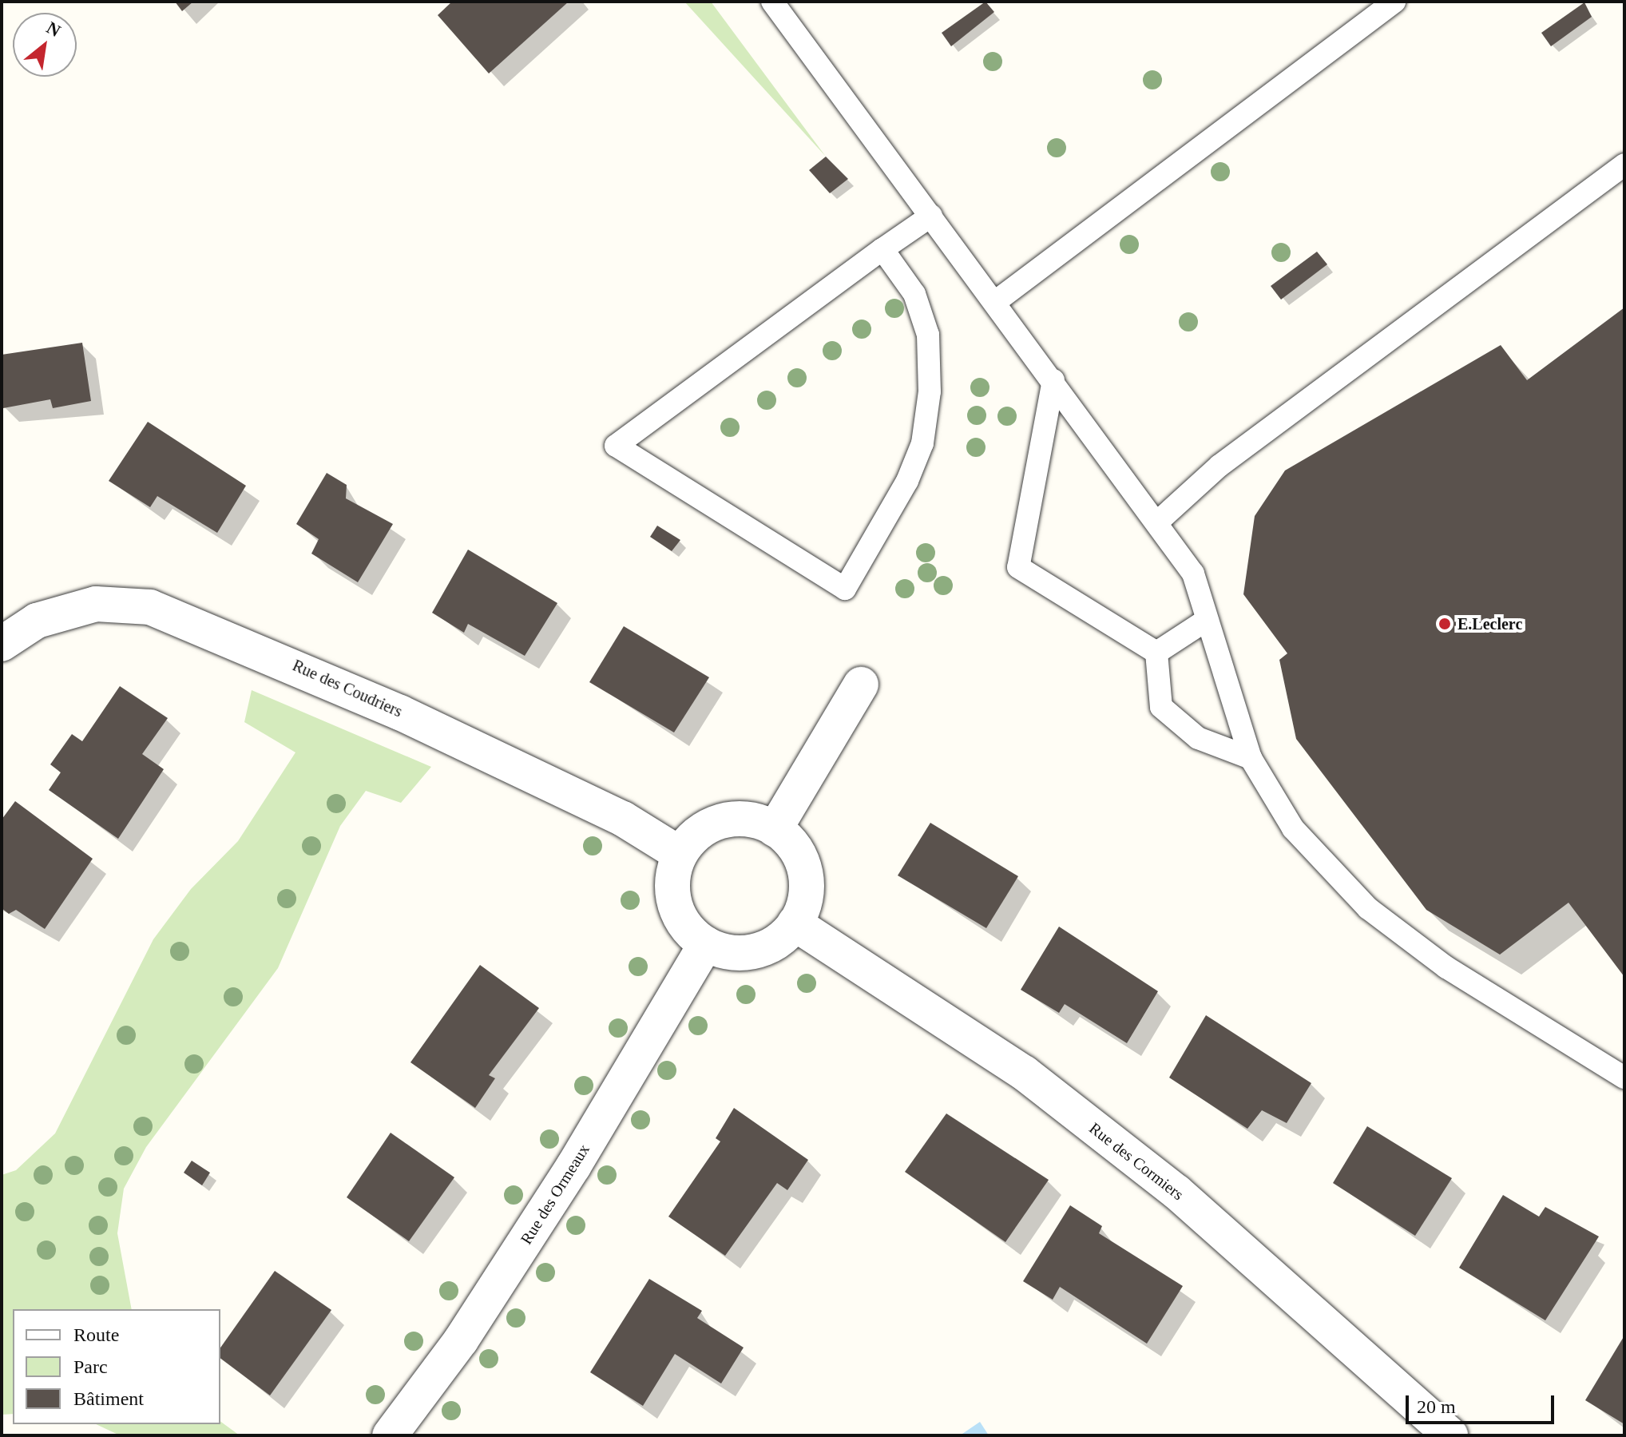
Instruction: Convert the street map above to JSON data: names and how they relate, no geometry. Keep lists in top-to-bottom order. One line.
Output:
{"streets":{"street":["Rue des Coudriers","Rue des Cormiers","Rue des Ormeaux"]},"crossings":[["Rue des Coudriers","Rue des Cormiers"],["Rue des Coudriers","Rue des Ormeaux"],["Rue des Cormiers","Rue des Ormeaux"]],"places":["E.Leclerc"],"legend":["Route","Parc","Bâtiment"],"scale_bar":"20 m","north":"top right"}
